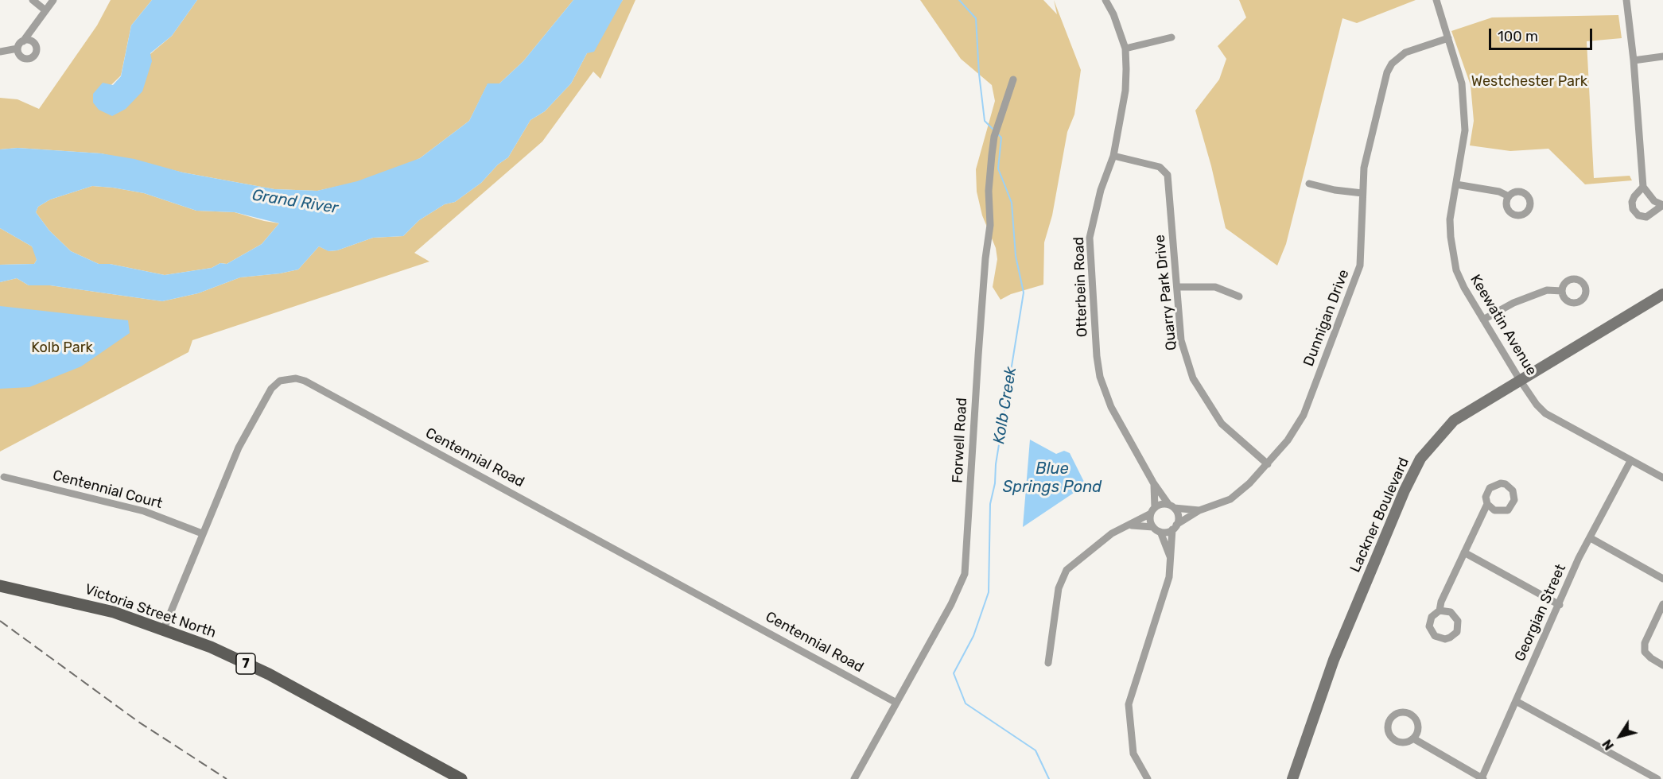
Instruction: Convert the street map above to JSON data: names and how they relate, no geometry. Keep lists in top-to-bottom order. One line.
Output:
{"streets":{"main road":["Lackner Boulevard","Victoria Street North","7"],"street":["Otterbein Road","Quarry Park Drive","Dunnigan Drive","Keewatin Avenue","Forwell Road","Centennial Road","Centennial Court","Georgian Street"]},"crossings":[["Otterbein Road","Quarry Park Drive"],["Otterbein Road","Dunnigan Drive"],["Quarry Park Drive","Dunnigan Drive"],["Dunnigan Drive","Keewatin Avenue"],["Keewatin Avenue","Lackner Boulevard"],["Keewatin Avenue","Georgian Street"],["Forwell Road","Centennial Road"],["Centennial Road","Centennial Court"],["Centennial Road","Victoria Street North"]],"water":["Grand River","Kolb Creek","Blue Springs Pond"],"parks":["Westchester Park","Kolb Park"],"scale_bar":"100 m","north":"bottom left"}
